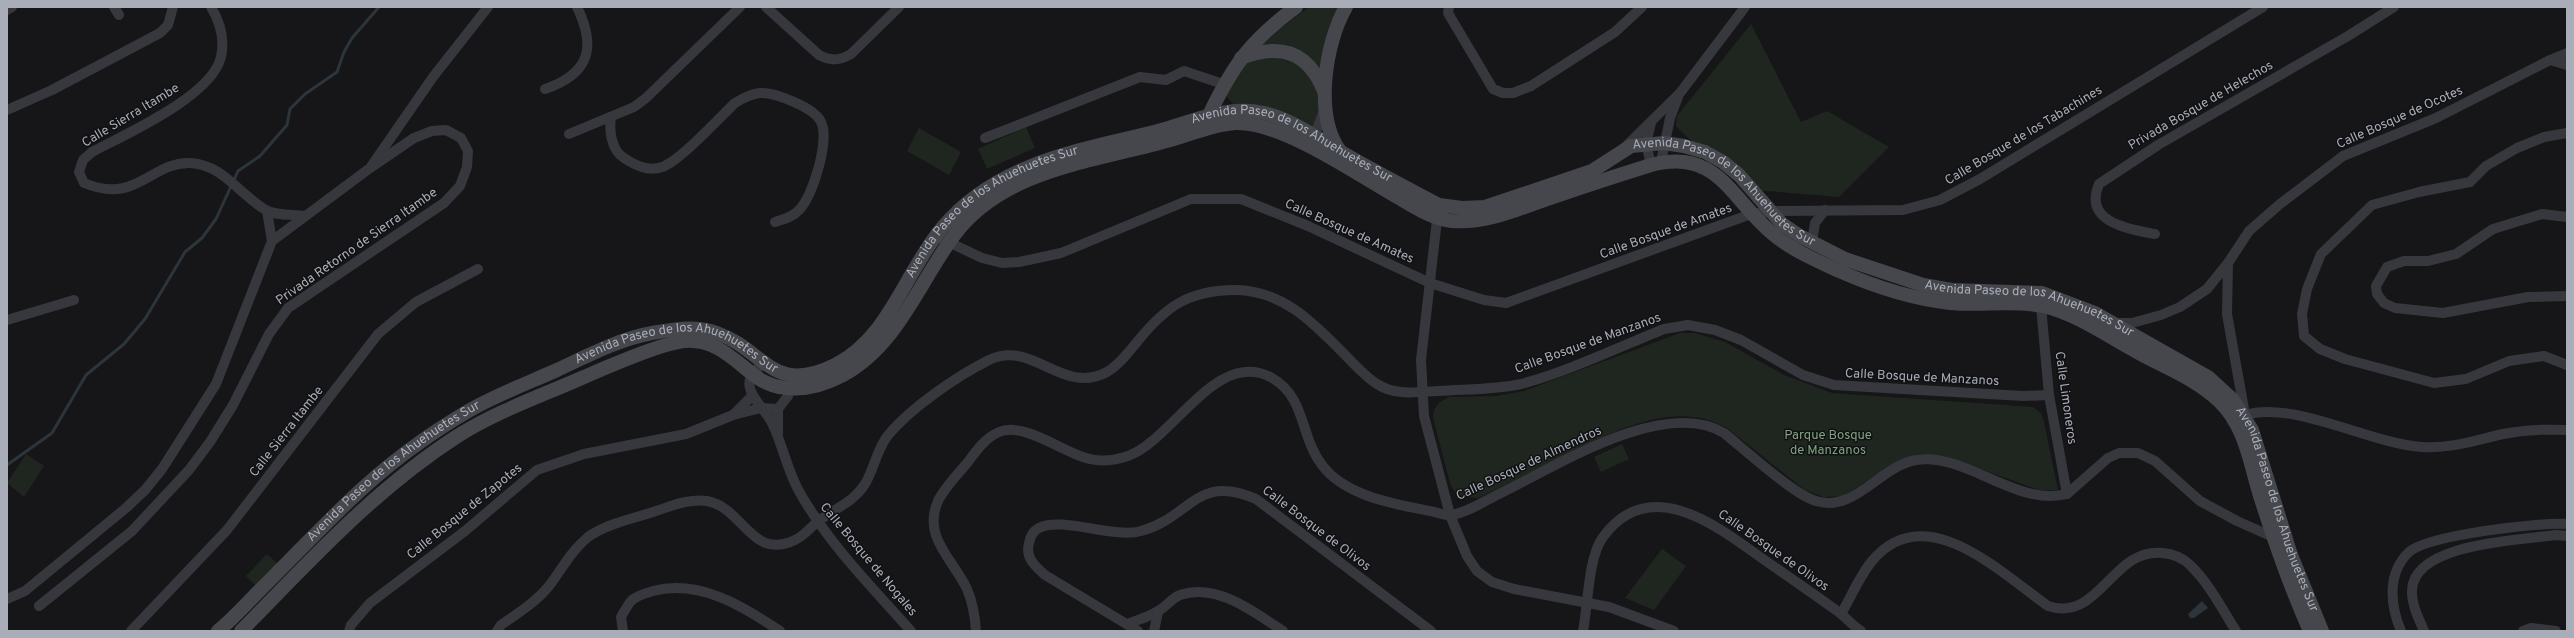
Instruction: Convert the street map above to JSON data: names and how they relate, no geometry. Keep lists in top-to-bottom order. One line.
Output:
{"streets":{"street":["Privada Bosque de Helechos","Calle Sierra Itambe","Calle Bosque de Ocotes","Calle Bosque de los Tabachines","Avenida Paseo de los Ahuehuetes Sur","Calle Bosque de Amates","Privada Retorno de Sierra Itambe","Calle Bosque de Manzanos","Calle Limoneros","Calle Bosque de Almendros","Calle Bosque de Zapotes","Calle Bosque de Olivos","Calle Bosque de Nogales"]},"crossings":[["Calle Bosque de Ocotes","Avenida Paseo de los Ahuehuetes Sur"],["Calle Bosque de los Tabachines","Avenida Paseo de los Ahuehuetes Sur"],["Calle Bosque de los Tabachines","Calle Bosque de Amates"],["Avenida Paseo de los Ahuehuetes Sur","Calle Bosque de Amates"],["Avenida Paseo de los Ahuehuetes Sur","Calle Limoneros"],["Calle Bosque de Manzanos","Calle Limoneros"],["Calle Bosque de Manzanos","Calle Bosque de Nogales"],["Calle Limoneros","Calle Bosque de Almendros"],["Calle Bosque de Zapotes","Calle Bosque de Nogales"]],"parks":["Parque Bosque de Manzanos"]}
